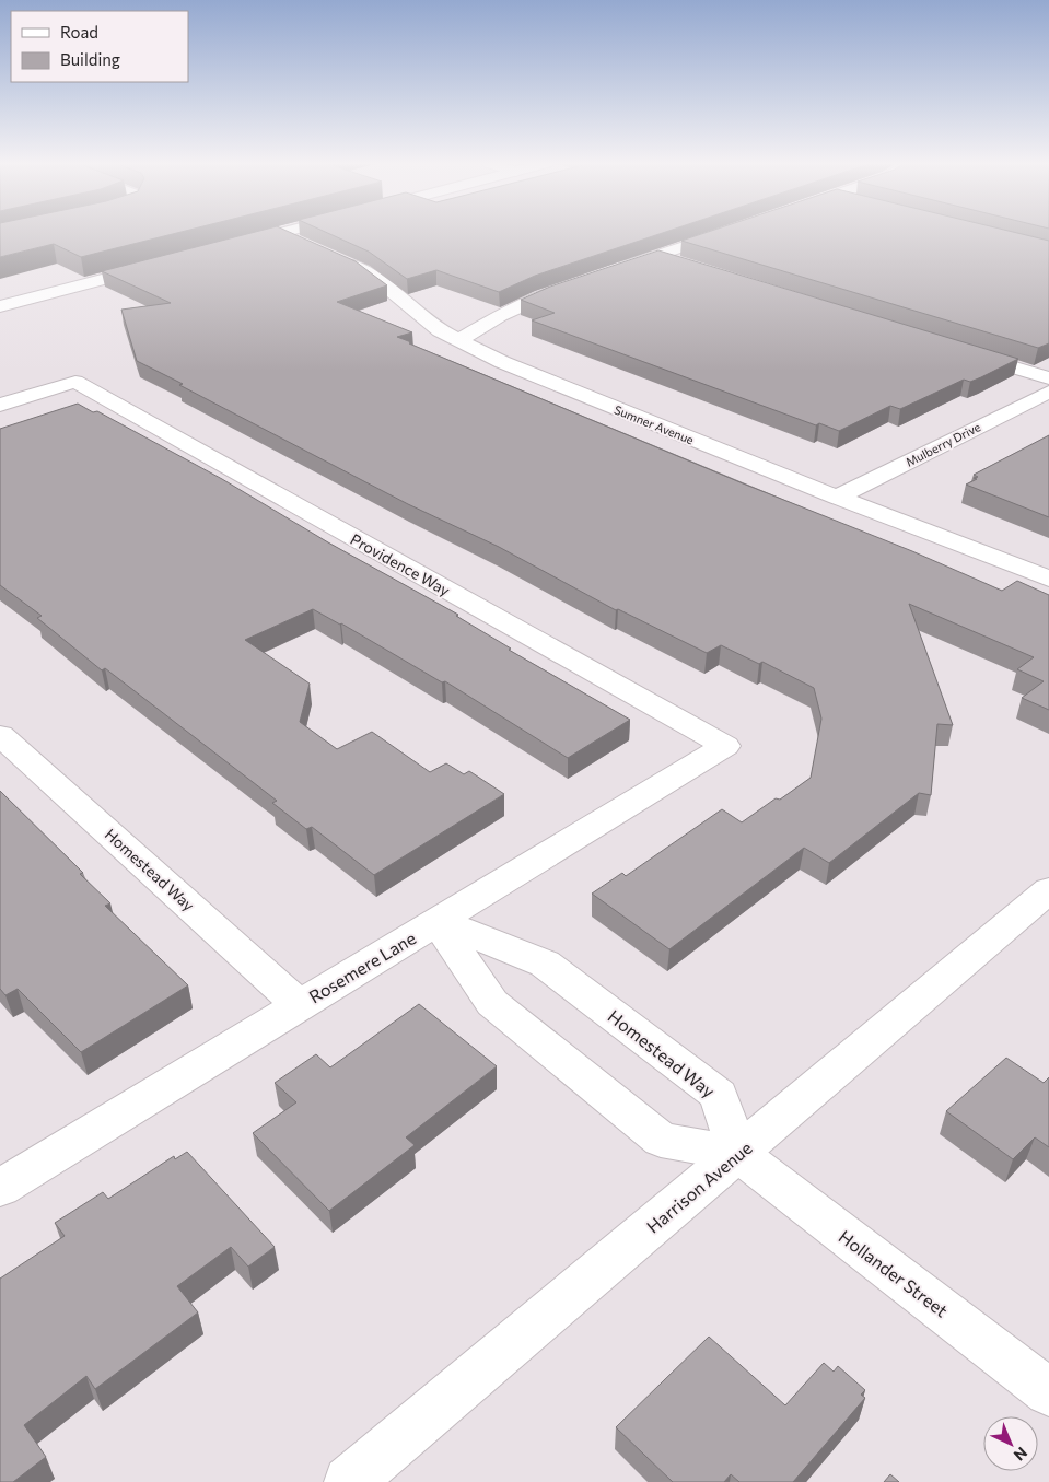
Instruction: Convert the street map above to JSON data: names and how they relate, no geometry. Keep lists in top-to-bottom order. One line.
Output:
{"streets":{"street":["Sumner Avenue","Mulberry Drive","Providence Way","Homestead Way","Rosemere Lane","Harrison Avenue","Hollander Street"]},"crossings":[["Sumner Avenue","Mulberry Drive"],["Providence Way","Rosemere Lane"],["Homestead Way","Rosemere Lane"],["Homestead Way","Harrison Avenue"],["Homestead Way","Hollander Street"],["Harrison Avenue","Hollander Street"]],"legend":["Road","Building"],"north":"bottom right"}
